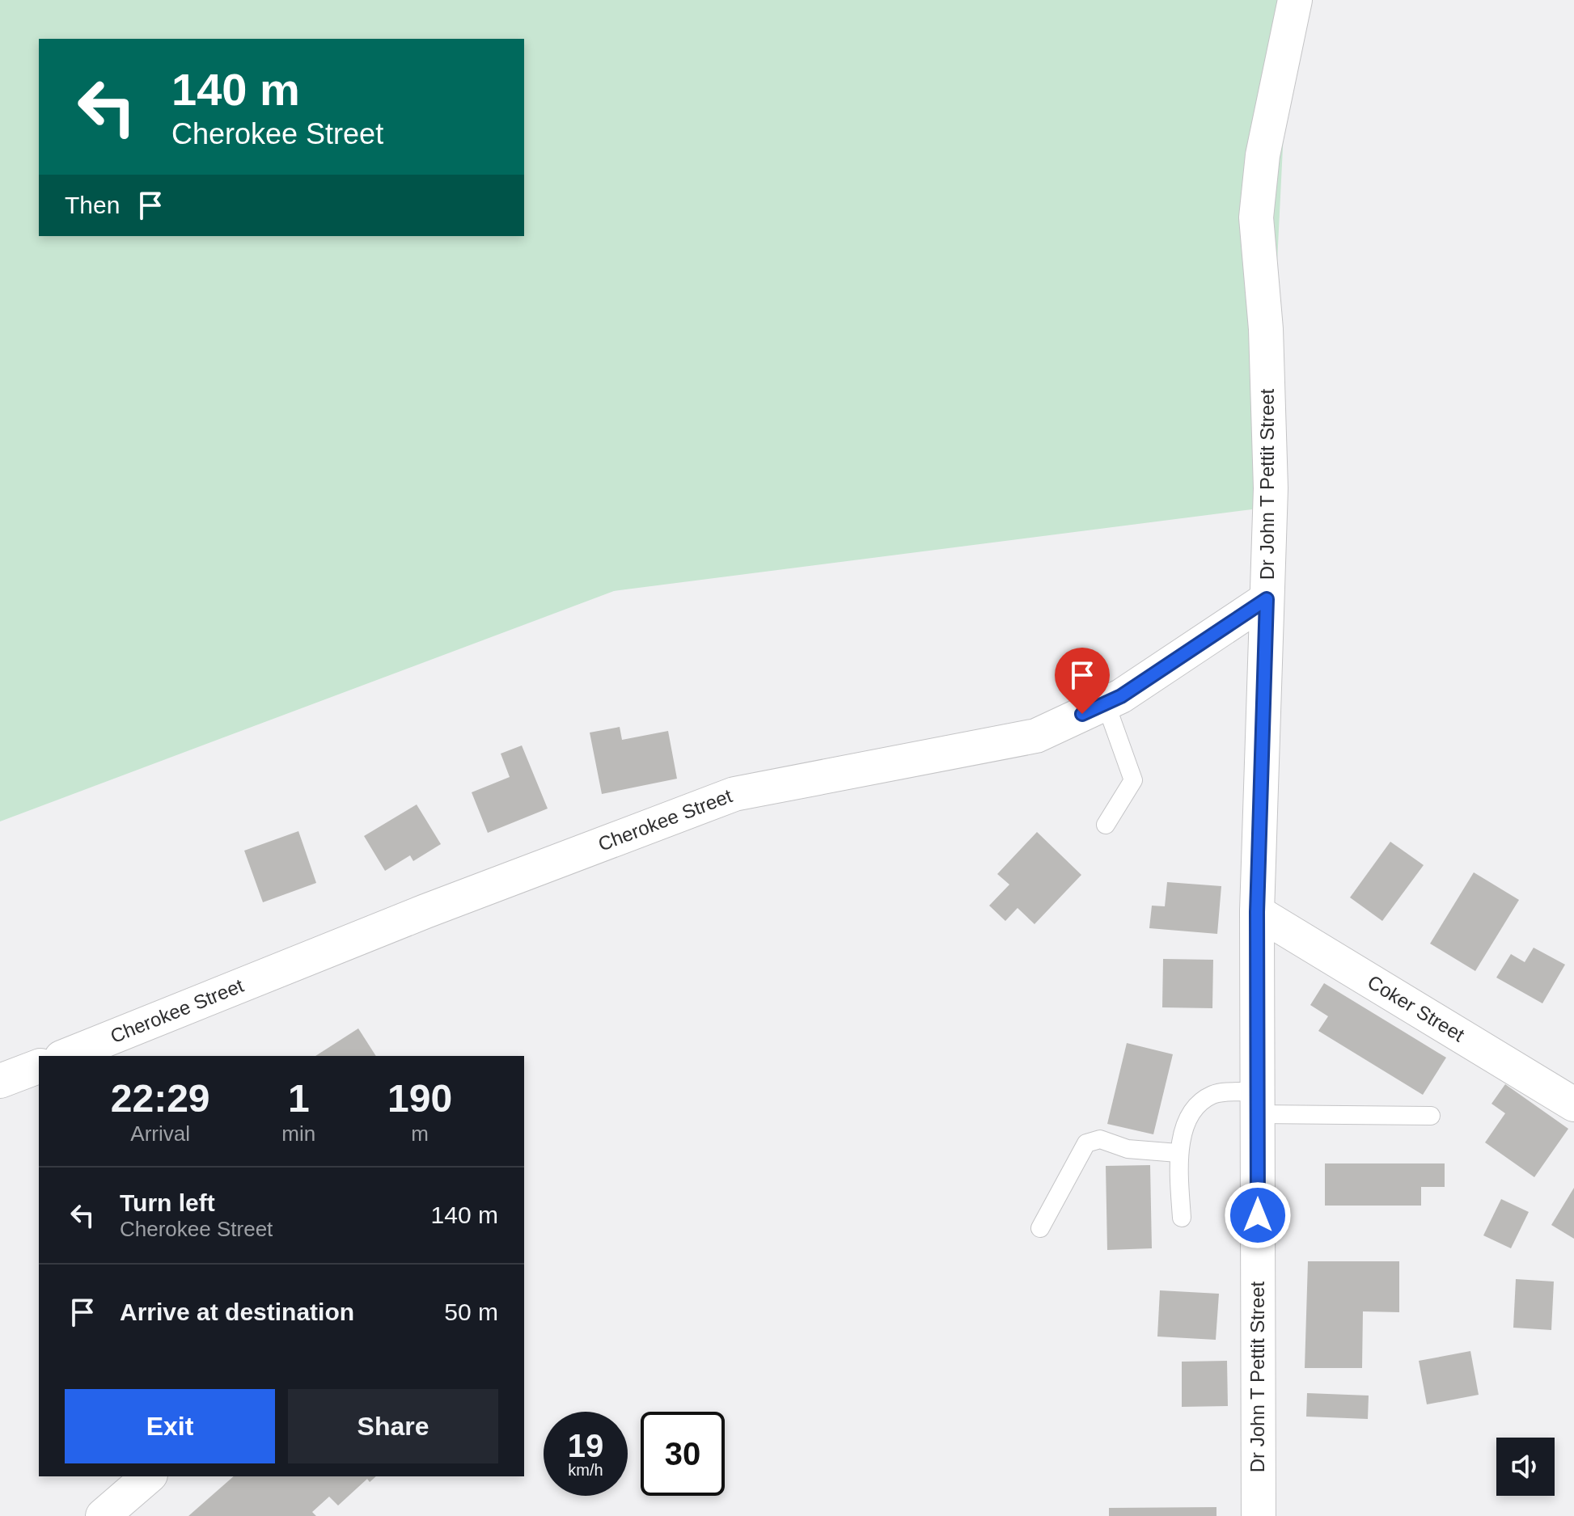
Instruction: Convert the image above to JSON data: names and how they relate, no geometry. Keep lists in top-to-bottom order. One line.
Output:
{"streets":{"street":["Dr John T Pettit Street","Cherokee Street","Coker Street"]},"crossings":[["Dr John T Pettit Street","Cherokee Street"],["Dr John T Pettit Street","Coker Street"]],"page":{"turn":["140 m","Cherokee Street"],"then":"Then","eta":["22:29","Arrival","1","min","190","m"],"list":[{"name":"Turn left","note":"Cherokee Street","value":"140 m"},{"name":"Arrive at destination","value":"50 m"}],"buttons":["Exit","Share"],"speed":"19 km/h","limit":"30"}}
